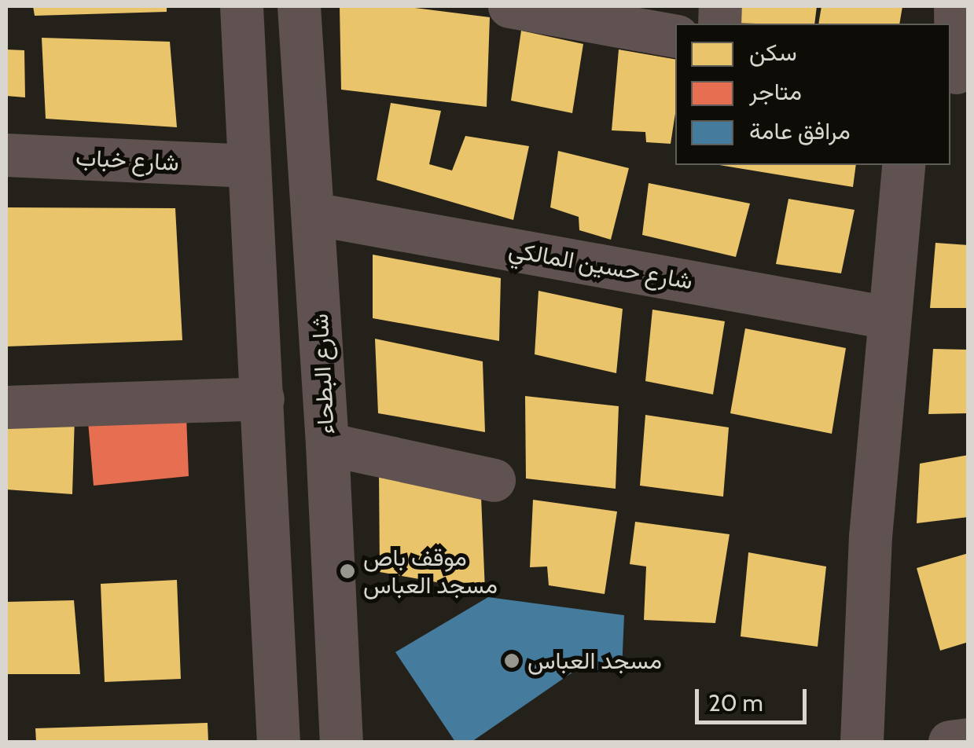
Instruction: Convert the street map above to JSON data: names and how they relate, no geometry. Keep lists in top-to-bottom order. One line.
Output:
{"streets":{"street":["شارع خباب","شارع حسين المالكي","شارع البطحاء"]},"crossings":[["شارع حسين المالكي","شارع البطحاء"]],"places":["موقف باص مسجد العباس","مسجد العباس"],"legend":["سكن","متاجر","مرافق عامة"],"scale_bar":"20 m"}
